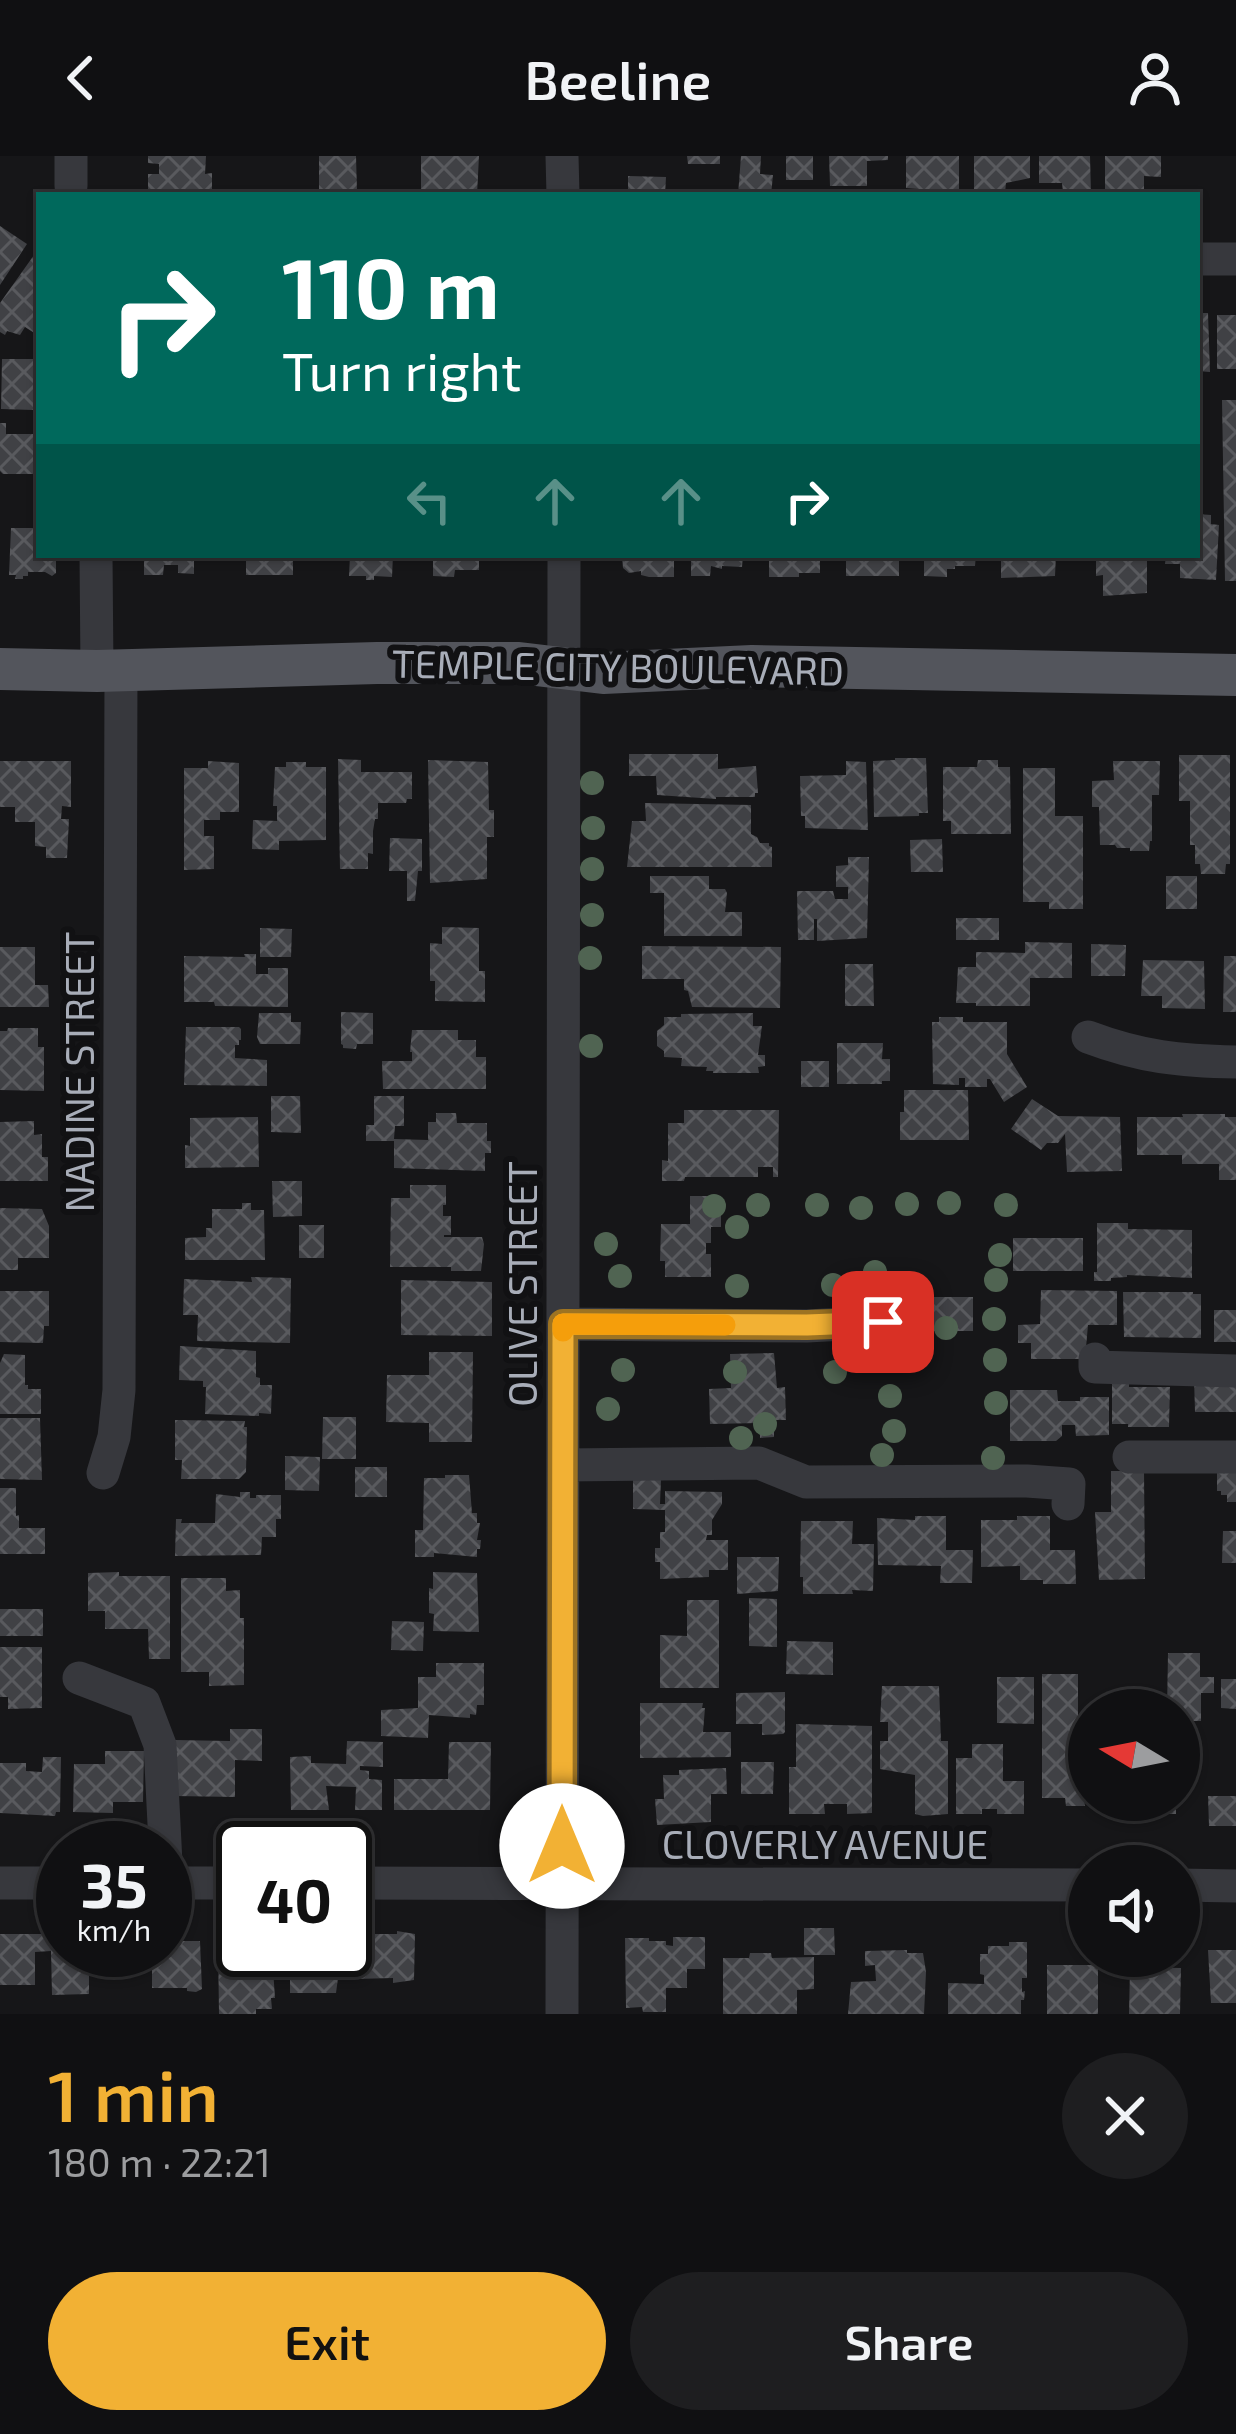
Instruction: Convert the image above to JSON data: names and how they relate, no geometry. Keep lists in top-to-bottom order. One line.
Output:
{"streets":{"main road":["TEMPLE CITY BOULEVARD"],"street":["NADINE STREET","OLIVE STREET","CLOVERLY AVENUE"]},"crossings":[["TEMPLE CITY BOULEVARD","NADINE STREET"],["TEMPLE CITY BOULEVARD","OLIVE STREET"],["OLIVE STREET","CLOVERLY AVENUE"]],"north":"left","page":{"header":"Beeline","turn":["110 m","Turn right"],"speed":"35 km/h","limit":"40","heading":["1 min","180 m · 22:21"],"buttons":["Exit","Share"]}}
